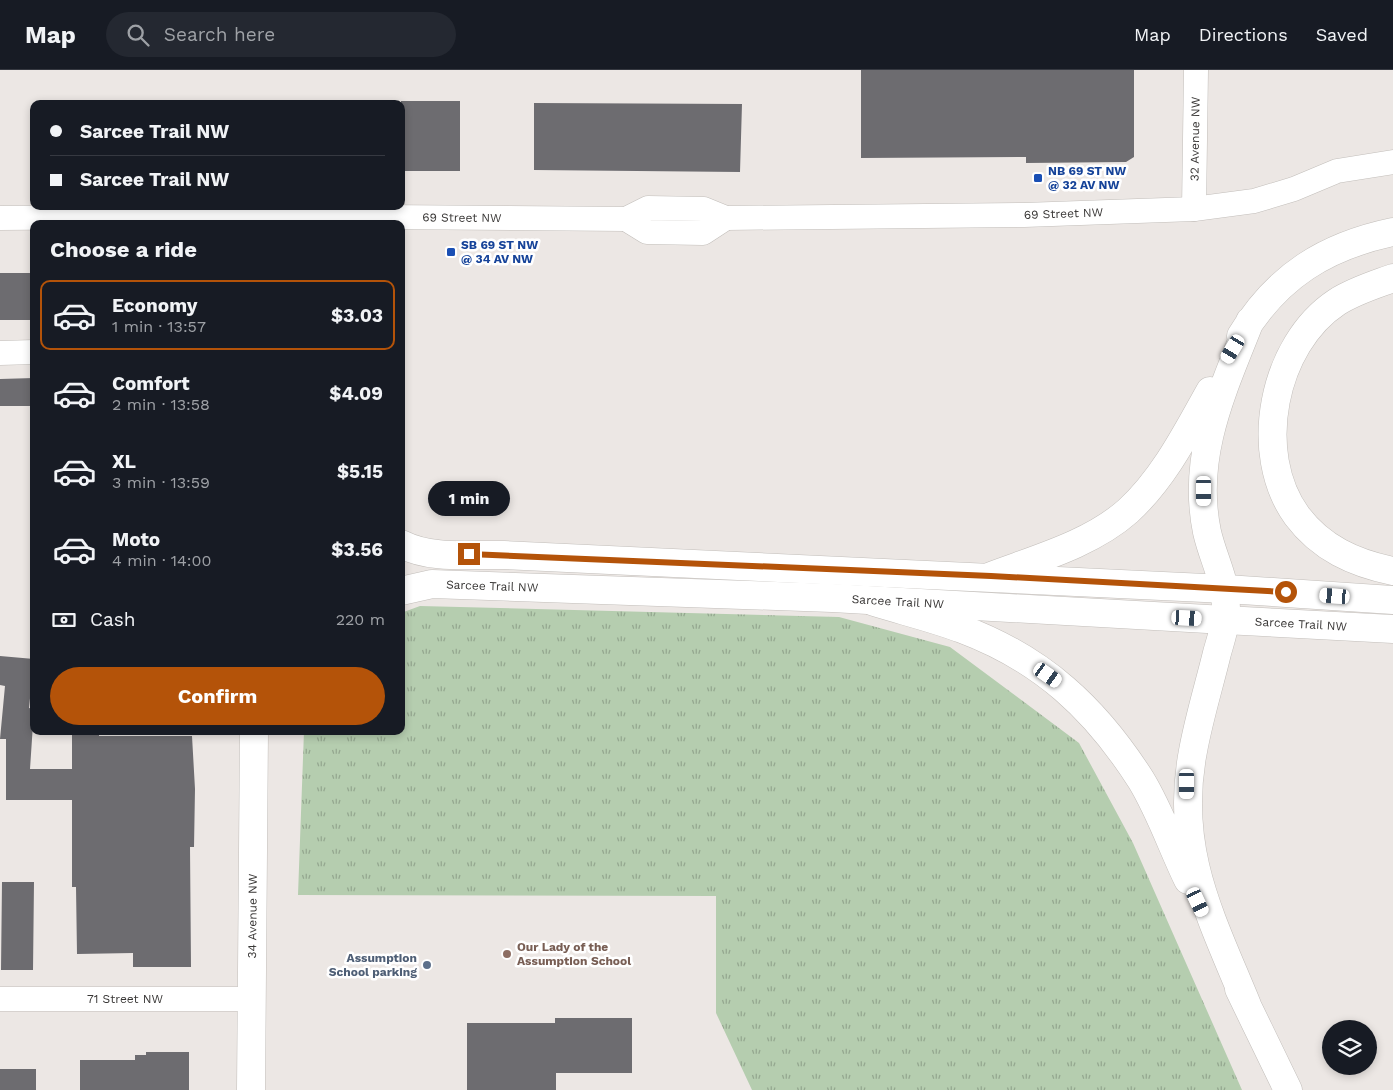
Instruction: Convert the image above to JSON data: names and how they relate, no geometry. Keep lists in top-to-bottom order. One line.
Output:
{"streets":{"main road":["Sarcee Trail NW","34 Avenue NW"],"street":["32 Avenue NW","69 Street NW","71 Street NW"]},"crossings":[["32 Avenue NW","69 Street NW"],["34 Avenue NW","71 Street NW"]],"places":{"transit":["NB 69 ST NW @ 32 AV NW","SB 69 ST NW @ 34 AV NW"],"other":["Our Lady of the Assumption School","Assumption School parking"]},"page":{"header":"Map","search":"Search here","nav":["Map","Directions","Saved"],"banner":["Sarcee Trail NW","Sarcee Trail NW"],"heading":"Choose a ride","list":[{"name":"Economy","note":"1 min · 13:57","value":"$3.03"},{"name":"Comfort","note":"2 min · 13:58","value":"$4.09"},{"name":"XL","note":"3 min · 13:59","value":"$5.15"},{"name":"Moto","note":"4 min · 14:00","value":"$3.56"}],"bubble":"1 min","pay":["Cash","220 m"],"buttons":"Confirm"}}
